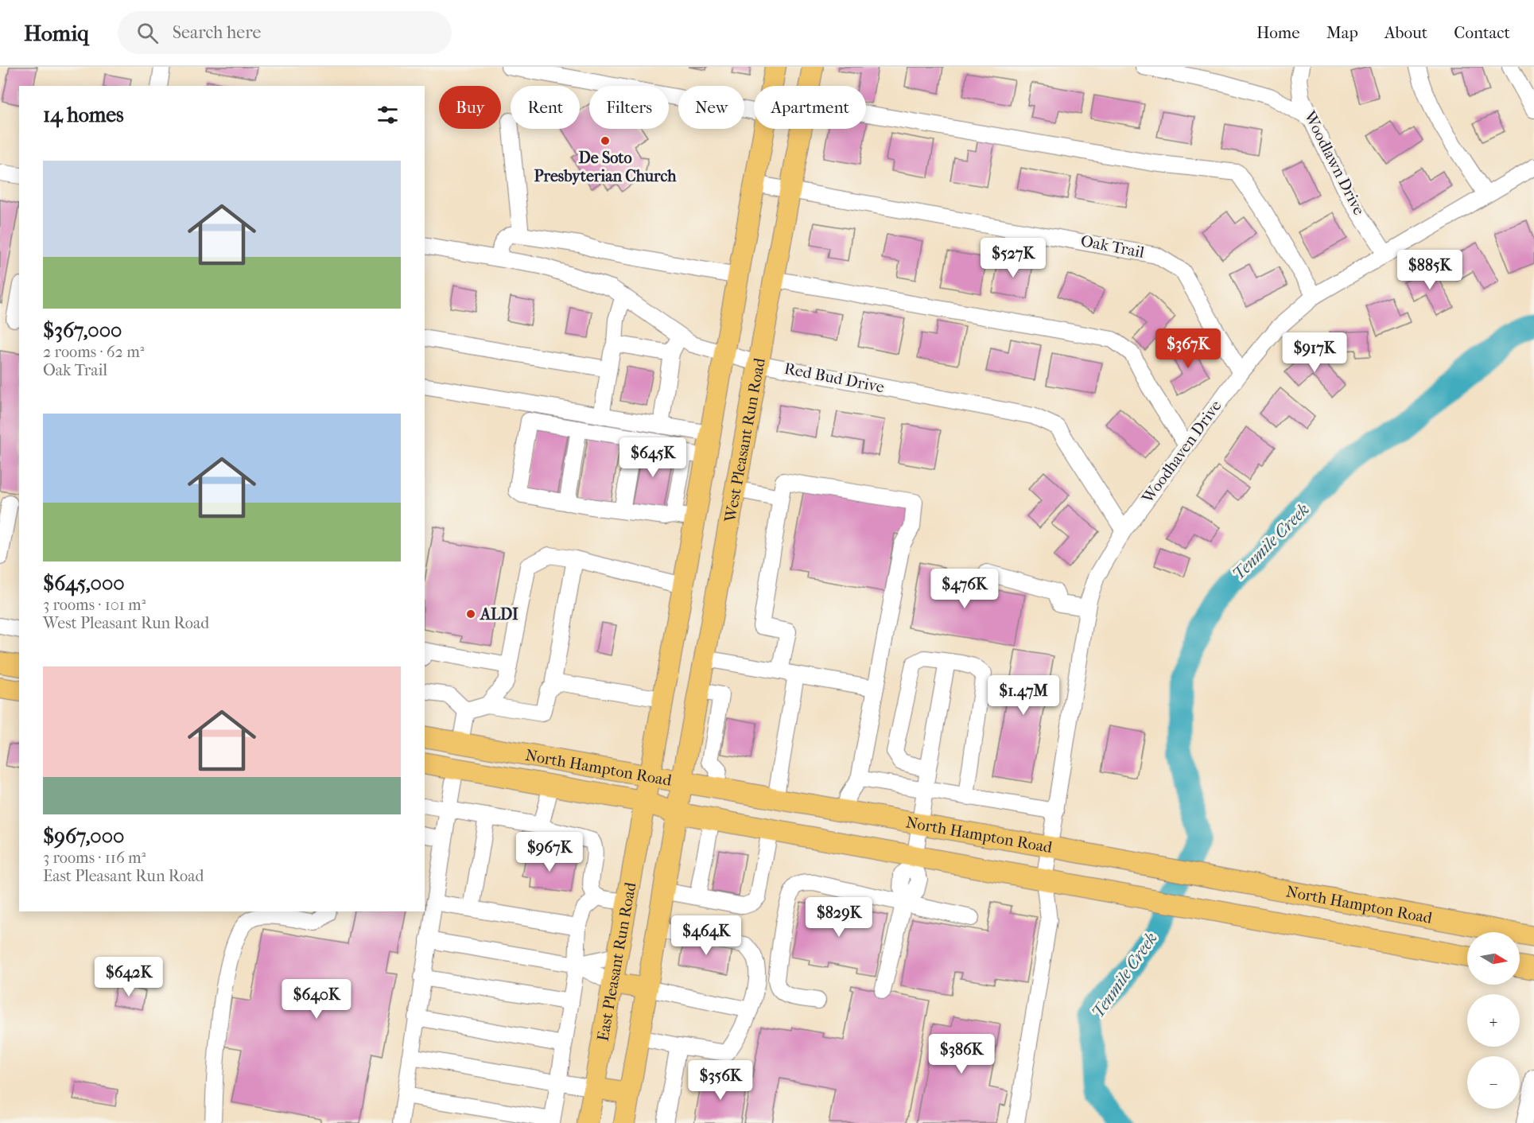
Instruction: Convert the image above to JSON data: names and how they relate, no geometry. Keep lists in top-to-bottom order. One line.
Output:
{"streets":{"main road":["West Pleasant Run Road","North Hampton Road","East Pleasant Run Road"],"street":["Woodlawn Drive","Oak Trail","Red Bud Drive","Woodhaven Drive"]},"crossings":[["Woodlawn Drive","Woodhaven Drive"],["Oak Trail","West Pleasant Run Road"],["Oak Trail","Woodhaven Drive"],["Red Bud Drive","West Pleasant Run Road"],["Red Bud Drive","Woodhaven Drive"],["West Pleasant Run Road","North Hampton Road"],["Woodhaven Drive","North Hampton Road"],["North Hampton Road","East Pleasant Run Road"]],"water":["Tenmile Creek"],"places":["De Soto Presbyterian Church","ALDI"],"north":"right","page":{"header":"Homiq","search":"Search here","nav":["Home","Map","About","Contact"],"chip":["Buy","Rent","Filters","New","Apartment"],"heading":"14 homes","list":[{"name":"$367,000","note":"2 rooms · 62 m² · Oak Trail"},{"name":"$645,000","note":"3 rooms · 101 m² · West Pleasant Run Road"},{"name":"$967,000","note":"3 rooms · 116 m² · East Pleasant Run Road"}],"price":["$527K","$885K","$367K","$917K","$645K","$476K","$1.47M","$967K","$829K","$464K","$642K","$640K","$386K","$356K"],"map_buttons":["+","−"]}}
